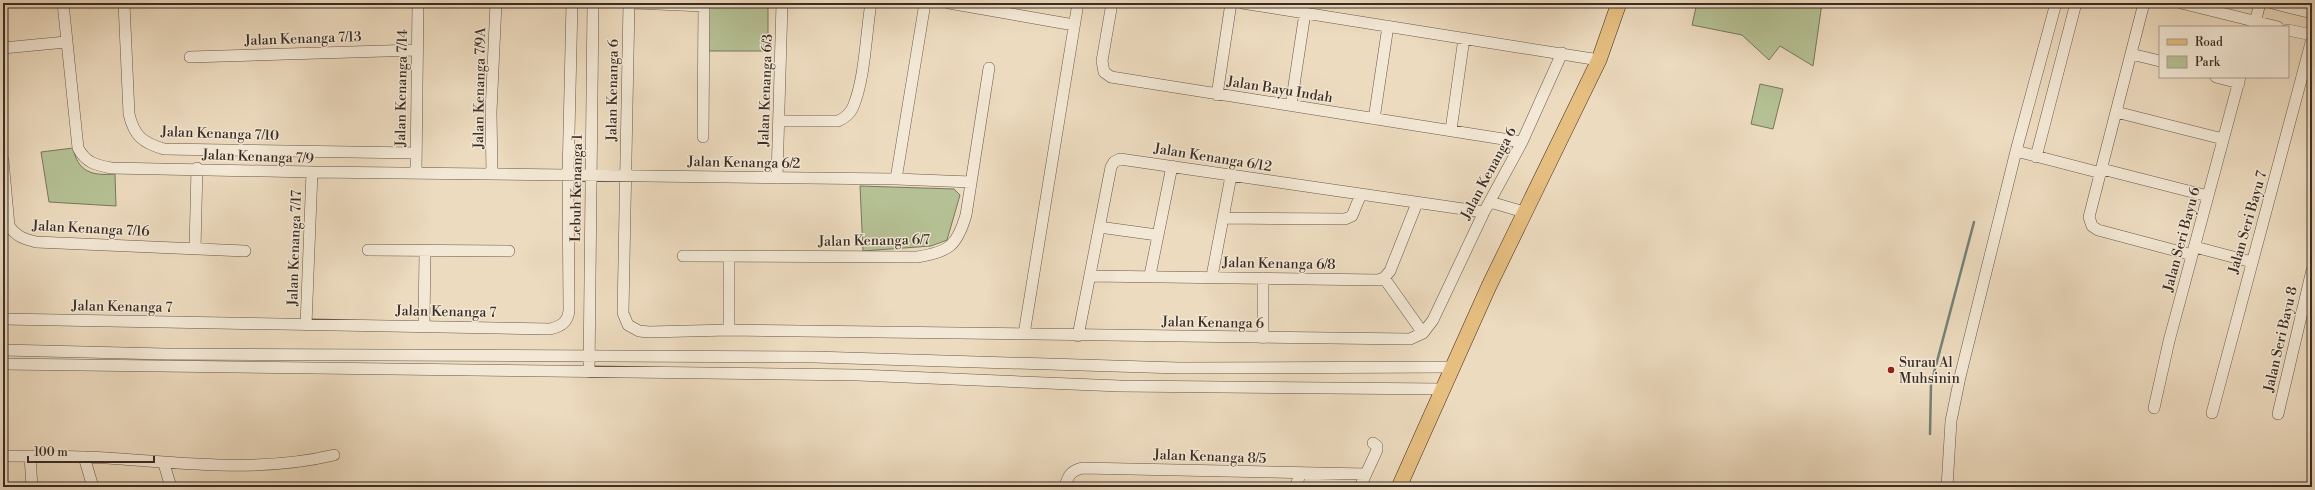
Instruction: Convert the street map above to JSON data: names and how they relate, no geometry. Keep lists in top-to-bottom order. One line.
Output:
{"streets":{"street":["Jalan Kenanga 7/13","Jalan Kenanga 7/14","Jalan Kenanga 7/9A","Jalan Bayu Indah","Jalan Kenanga 6","Jalan Kenanga 6/3","Jalan Kenanga 7/10","Jalan Kenanga 7/9","Jalan Kenanga 6/12","Jalan Kenanga 6/2","Lebuh Kenanga 1","Jalan Seri Bayu 7","Jalan Kenanga 7/16","Jalan Seri Bayu 6","Jalan Kenanga 6/7","Jalan Kenanga 7/17","Jalan Kenanga 6/8","Jalan Kenanga 7","Jalan Seri Bayu 8","Jalan Kenanga 8/5"]},"crossings":[["Jalan Kenanga 7/13","Jalan Kenanga 7/14"],["Jalan Kenanga 7/14","Jalan Kenanga 7/10"],["Jalan Kenanga 7/14","Jalan Kenanga 7/9"],["Jalan Kenanga 7/9A","Jalan Kenanga 7/9"],["Jalan Bayu Indah","Jalan Kenanga 6"],["Jalan Kenanga 6","Jalan Kenanga 6/12"],["Jalan Kenanga 6","Jalan Kenanga 6/2"],["Jalan Kenanga 6/3","Jalan Kenanga 6/2"],["Jalan Kenanga 7/9","Jalan Kenanga 6/2"],["Jalan Kenanga 7/9","Lebuh Kenanga 1"],["Jalan Kenanga 7/9","Jalan Kenanga 7/17"],["Jalan Kenanga 7/9","Jalan Kenanga 7"],["Jalan Kenanga 6/12","Jalan Kenanga 6/8"],["Jalan Kenanga 6/2","Lebuh Kenanga 1"],["Jalan Kenanga 6/2","Jalan Kenanga 6/7"],["Jalan Kenanga 7/17","Jalan Kenanga 7"]],"places":["Surau Al Muhsinin"],"legend":["Road","Park"],"scale_bar":"100 m"}
